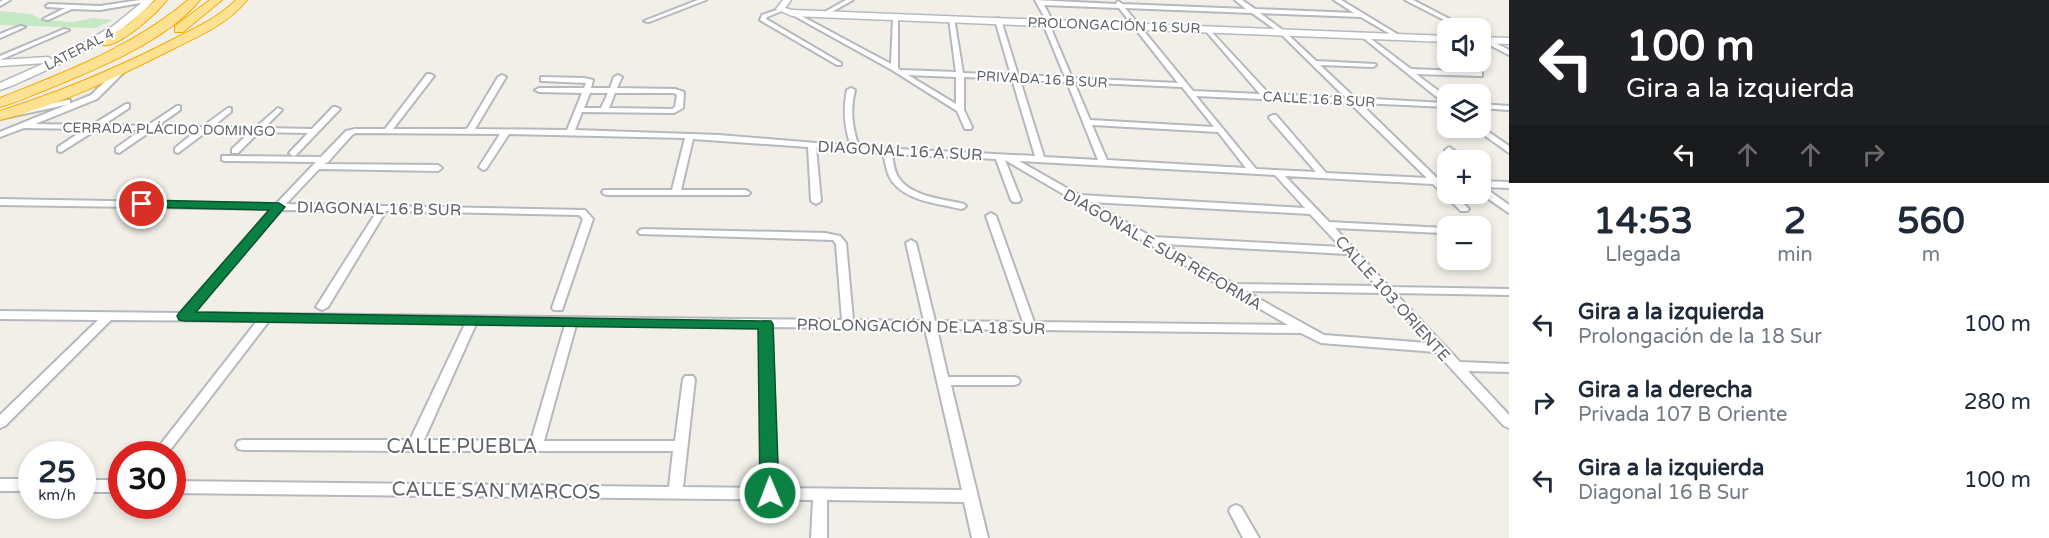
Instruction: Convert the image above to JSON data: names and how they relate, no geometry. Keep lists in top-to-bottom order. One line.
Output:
{"streets":{"street":["PROLONGACIÓN 16 SUR","LATERAL 4","PRIVADA 16 B SUR","CALLE 16 B SUR","CERRADA PLÁCIDO DOMINGO","DIAGONAL 16 A SUR","DIAGONAL 16 B SUR","DIAGONAL E SUR REFORMA","CALLE 103 ORIENTE","PROLONGACIÓN DE LA 18 SUR","CALLE PUEBLA","CALLE SAN MARCOS"]},"crossings":[["DIAGONAL 16 A SUR","DIAGONAL E SUR REFORMA"],["DIAGONAL 16 A SUR","CALLE 103 ORIENTE"],["DIAGONAL E SUR REFORMA","CALLE 103 ORIENTE"],["DIAGONAL E SUR REFORMA","PROLONGACIÓN DE LA 18 SUR"]],"page":{"turn":["100 m","Gira a la izquierda"],"map_buttons":["+","−"],"eta":["14:53","Llegada","2","min","560","m"],"list":[{"name":"Gira a la izquierda","note":"Prolongación de la 18 Sur","value":"100 m"},{"name":"Gira a la derecha","note":"Privada 107 B Oriente","value":"280 m"},{"name":"Gira a la izquierda","note":"Diagonal 16 B Sur","value":"100 m"}],"speed":"25 km/h","limit":"30"}}
